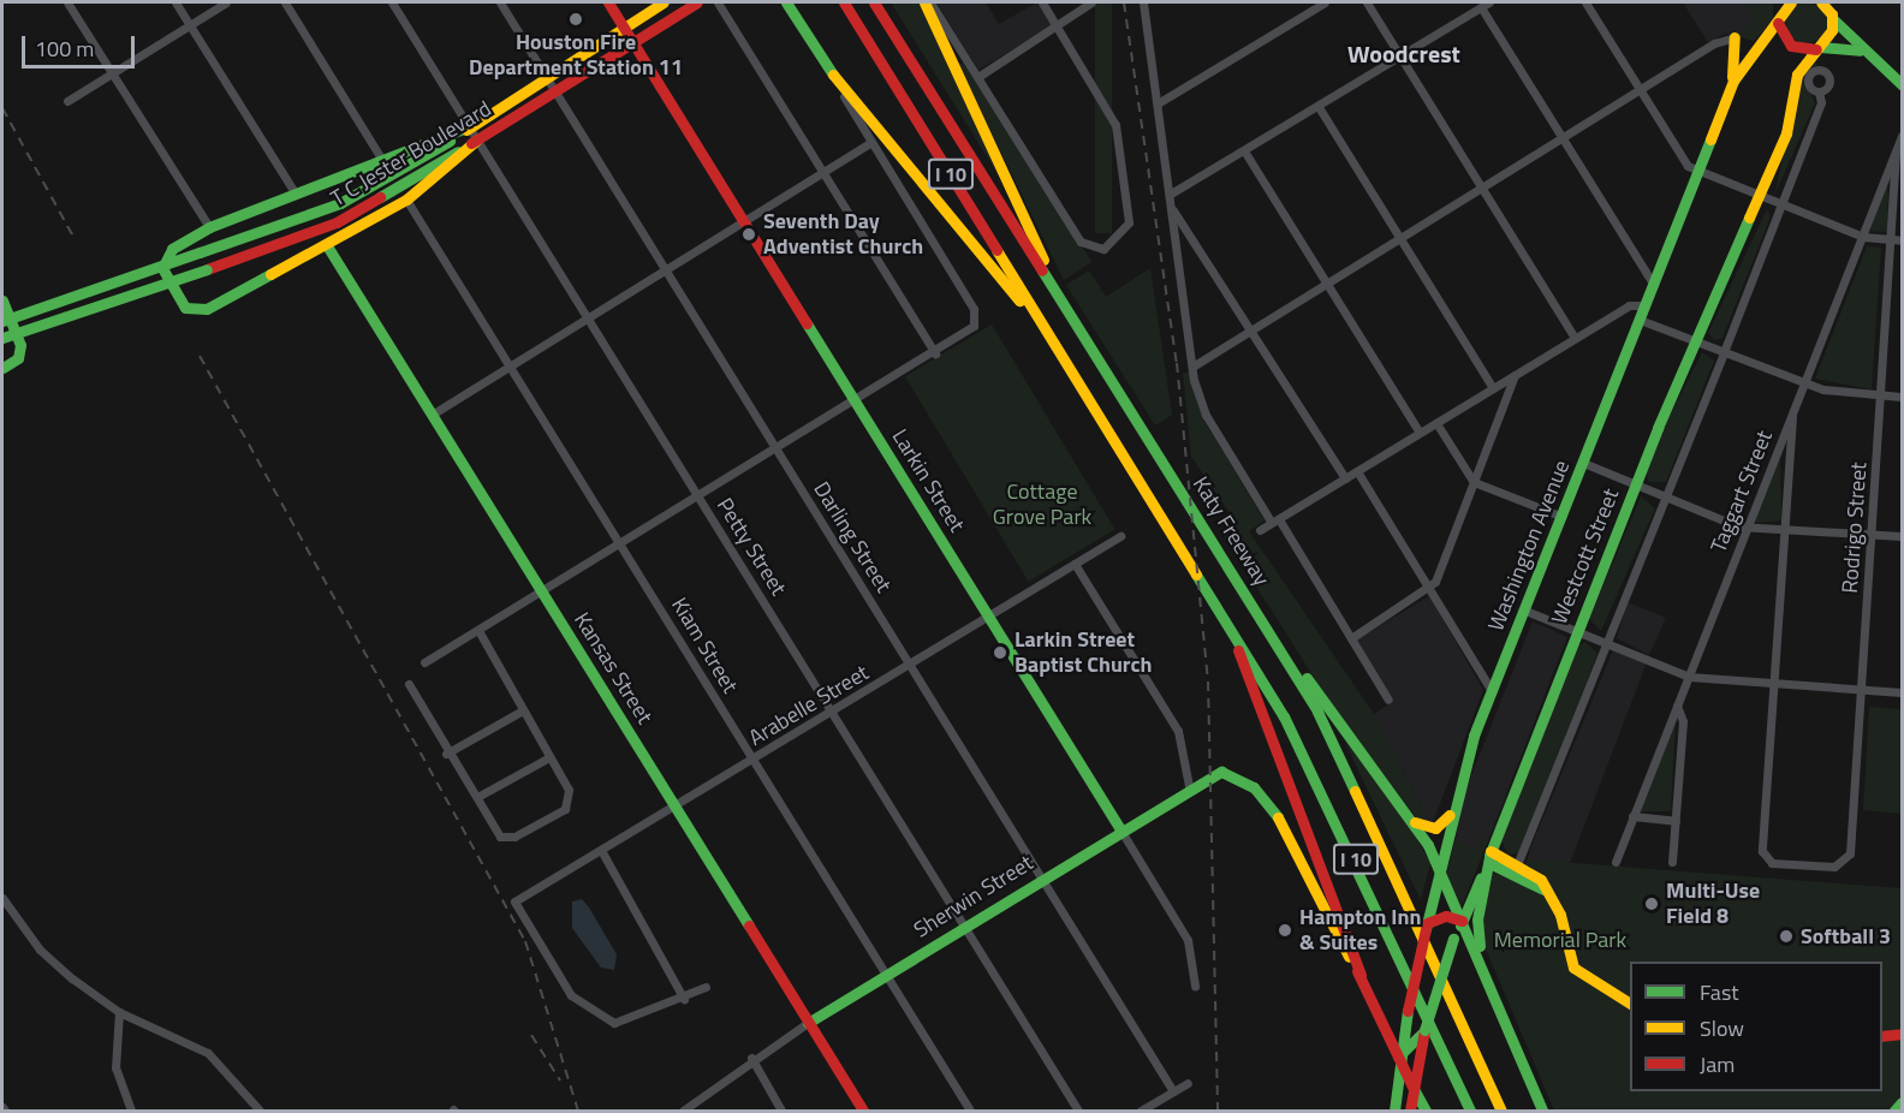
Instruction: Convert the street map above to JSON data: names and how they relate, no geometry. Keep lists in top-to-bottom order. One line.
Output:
{"streets":{"main road":["T C Jester Boulevard","I 10","Larkin Street","Katy Freeway","Washington Avenue","Westcott Street","Kansas Street","Sherwin Street"],"street":["Taggart Street","Rodrigo Street","Darling Street","Petty Street","Kiam Street","Arabelle Street"]},"crossings":[["T C Jester Boulevard","Larkin Street"],["T C Jester Boulevard","Darling Street"],["T C Jester Boulevard","Petty Street"],["Larkin Street","Arabelle Street"],["Larkin Street","Sherwin Street"],["Taggart Street","Rodrigo Street"],["Darling Street","Arabelle Street"],["Darling Street","Sherwin Street"],["Petty Street","Arabelle Street"],["Petty Street","Sherwin Street"],["Kiam Street","Arabelle Street"],["Kiam Street","Sherwin Street"],["Kansas Street","Arabelle Street"],["Kansas Street","Sherwin Street"]],"districts":["Woodcrest"],"parks":["Cottage Grove Park","Memorial Park"],"places":["Houston Fire Department Station 11","Seventh Day Adventist Church","Larkin Street Baptist Church","Multi-Use Field 8","Hampton Inn & Suites","Softball 3"],"legend":["Fast","Slow","Jam"],"scale_bar":"100 m"}
